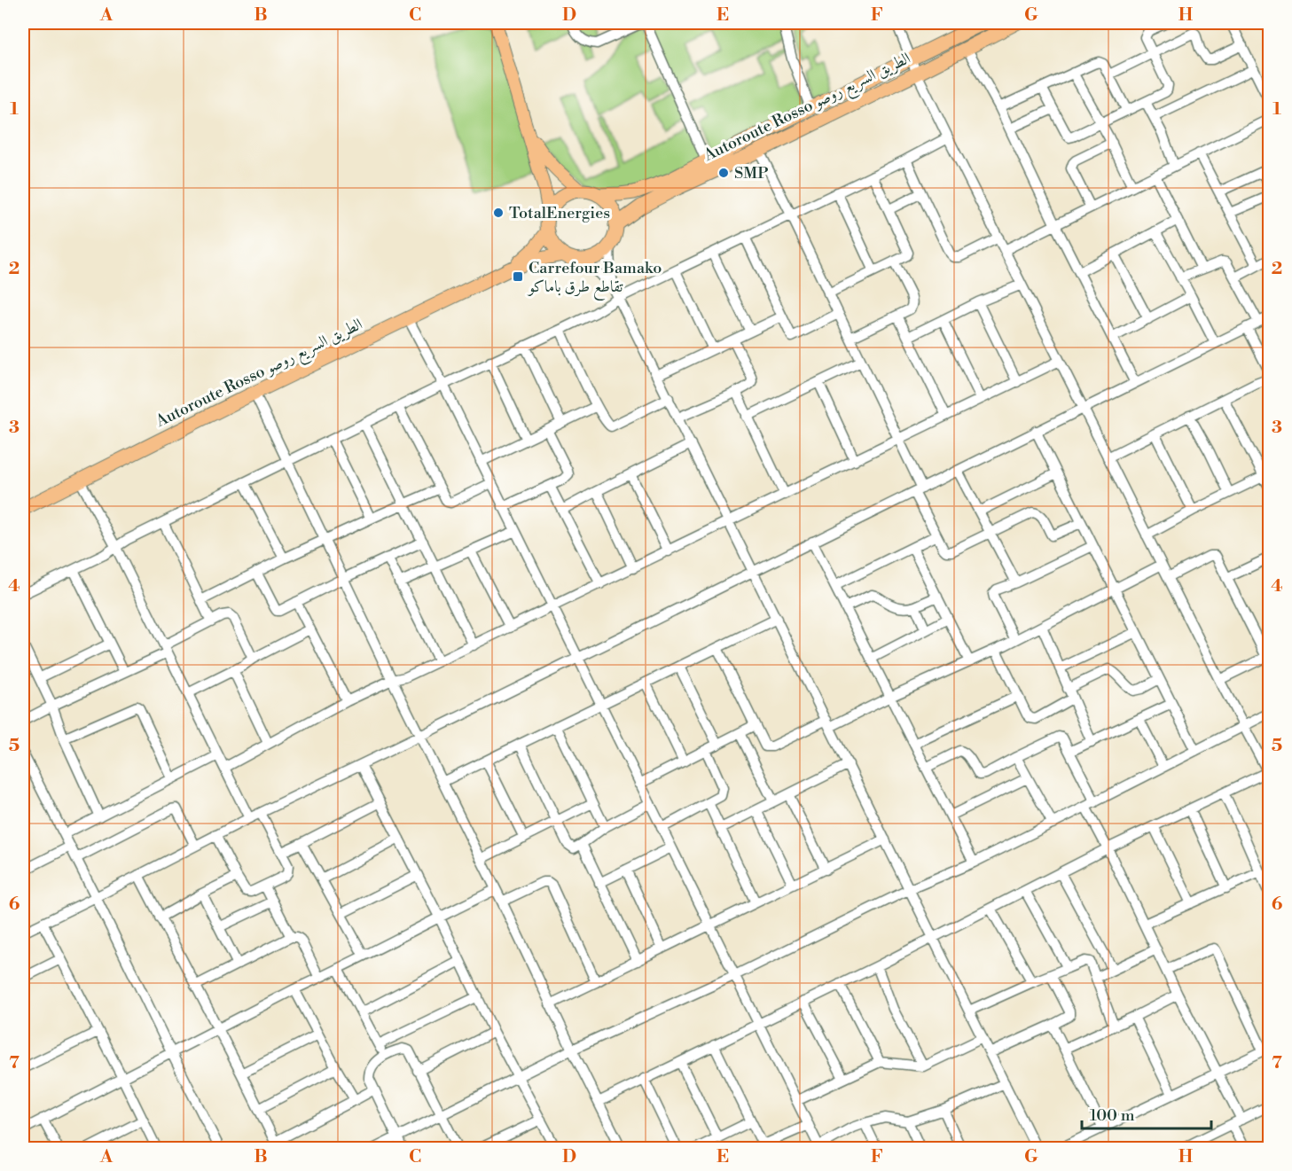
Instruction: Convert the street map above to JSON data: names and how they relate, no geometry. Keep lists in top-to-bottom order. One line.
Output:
{"streets":{"highway":["Autoroute Rosso الطريق السريع روصو"]},"places":{"other":["SMP","TotalEnergies"],"transit":["Carrefour Bamako تقاطع طرق باماكو"]},"scale_bar":"100 m","grid":{"columns":["A","B","C","D","E","F","G","H"],"rows":["1","2","3","4","5","6","7"]}}
